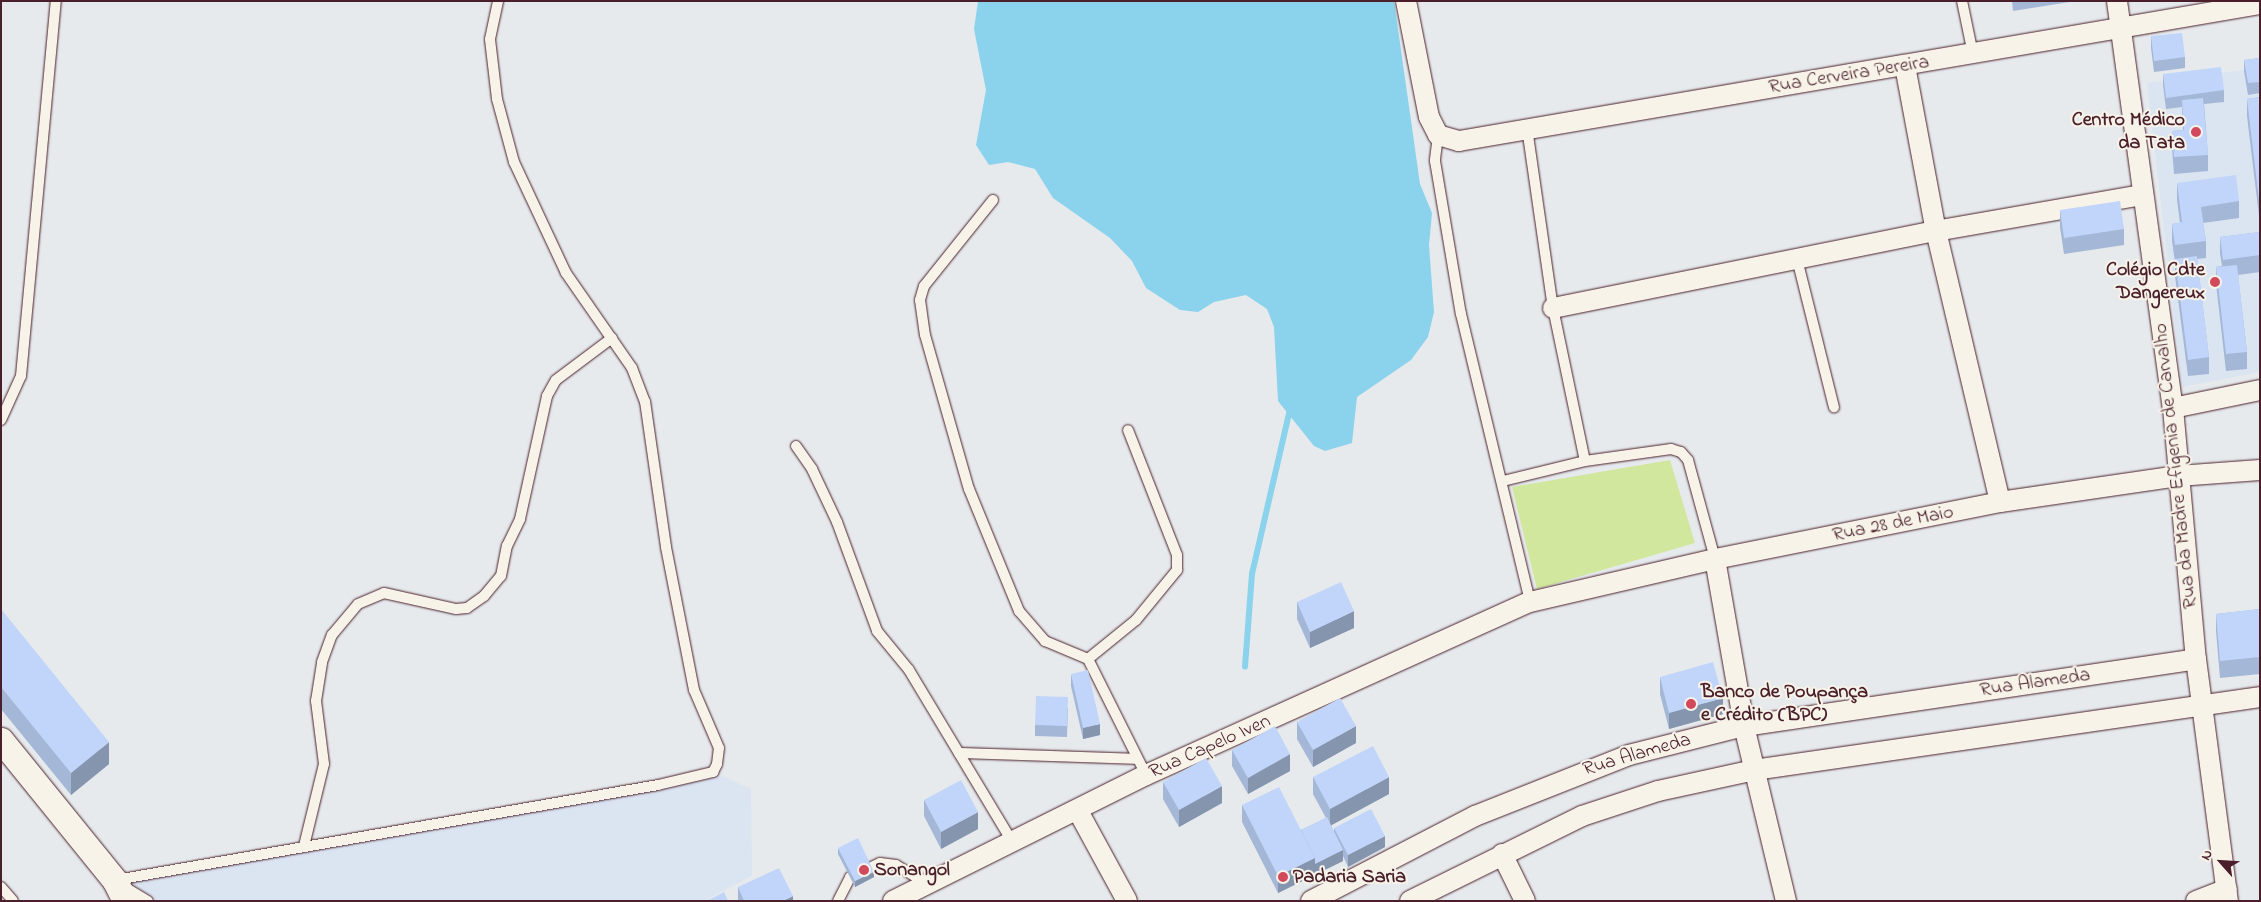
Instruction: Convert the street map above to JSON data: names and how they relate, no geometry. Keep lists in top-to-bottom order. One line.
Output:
{"streets":{"street":["Rua Cerveira Pereira","Rua da Madre Efígenia de Carvalho","Rua 28 de Maio","Rua Alameda","Rua Capelo Iven"]},"crossings":[["Rua Cerveira Pereira","Rua da Madre Efígenia de Carvalho"],["Rua da Madre Efígenia de Carvalho","Rua 28 de Maio"],["Rua da Madre Efígenia de Carvalho","Rua Alameda"],["Rua 28 de Maio","Rua Capelo Iven"]],"places":["Centro Médico da Tata","Colégio Cdte Dangereux","Banco de Poupança e Crédito (BPC)","Sonangol","Padaria Saria"],"north":"top left"}
